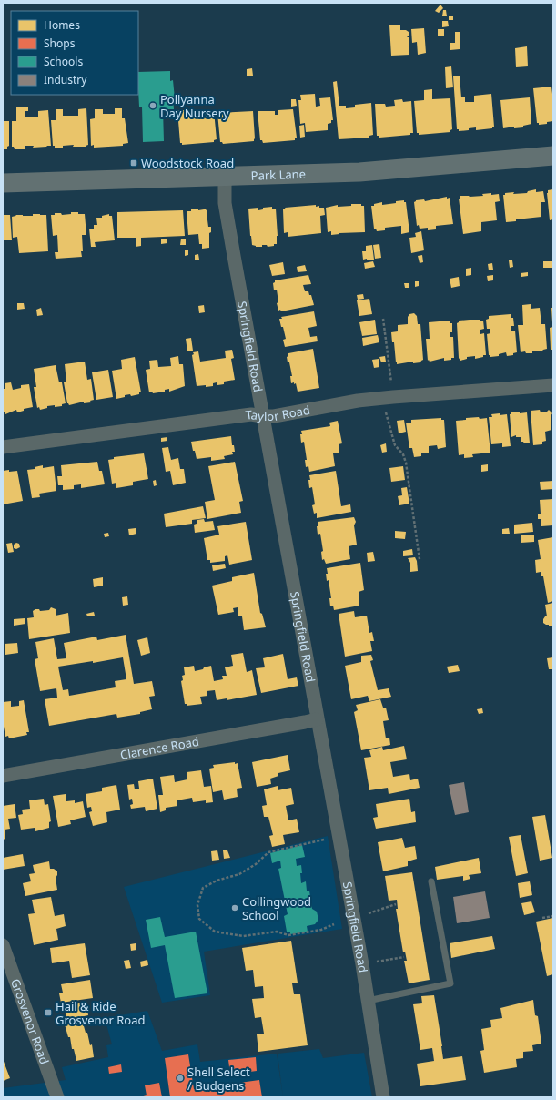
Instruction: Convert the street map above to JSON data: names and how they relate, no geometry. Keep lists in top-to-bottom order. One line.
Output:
{"streets":{"main road":["Park Lane"],"street":["Springfield Road","Taylor Road","Clarence Road","Grosvenor Road"]},"crossings":[["Park Lane","Springfield Road"],["Springfield Road","Taylor Road"],["Springfield Road","Clarence Road"]],"places":{"other":["Pollyanna Day Nursery","Collingwood School","Shell Select / Budgens"],"transit":["Woodstock Road","Hail & Ride Grosvenor Road"]},"legend":["Homes","Shops","Schools","Industry"]}
